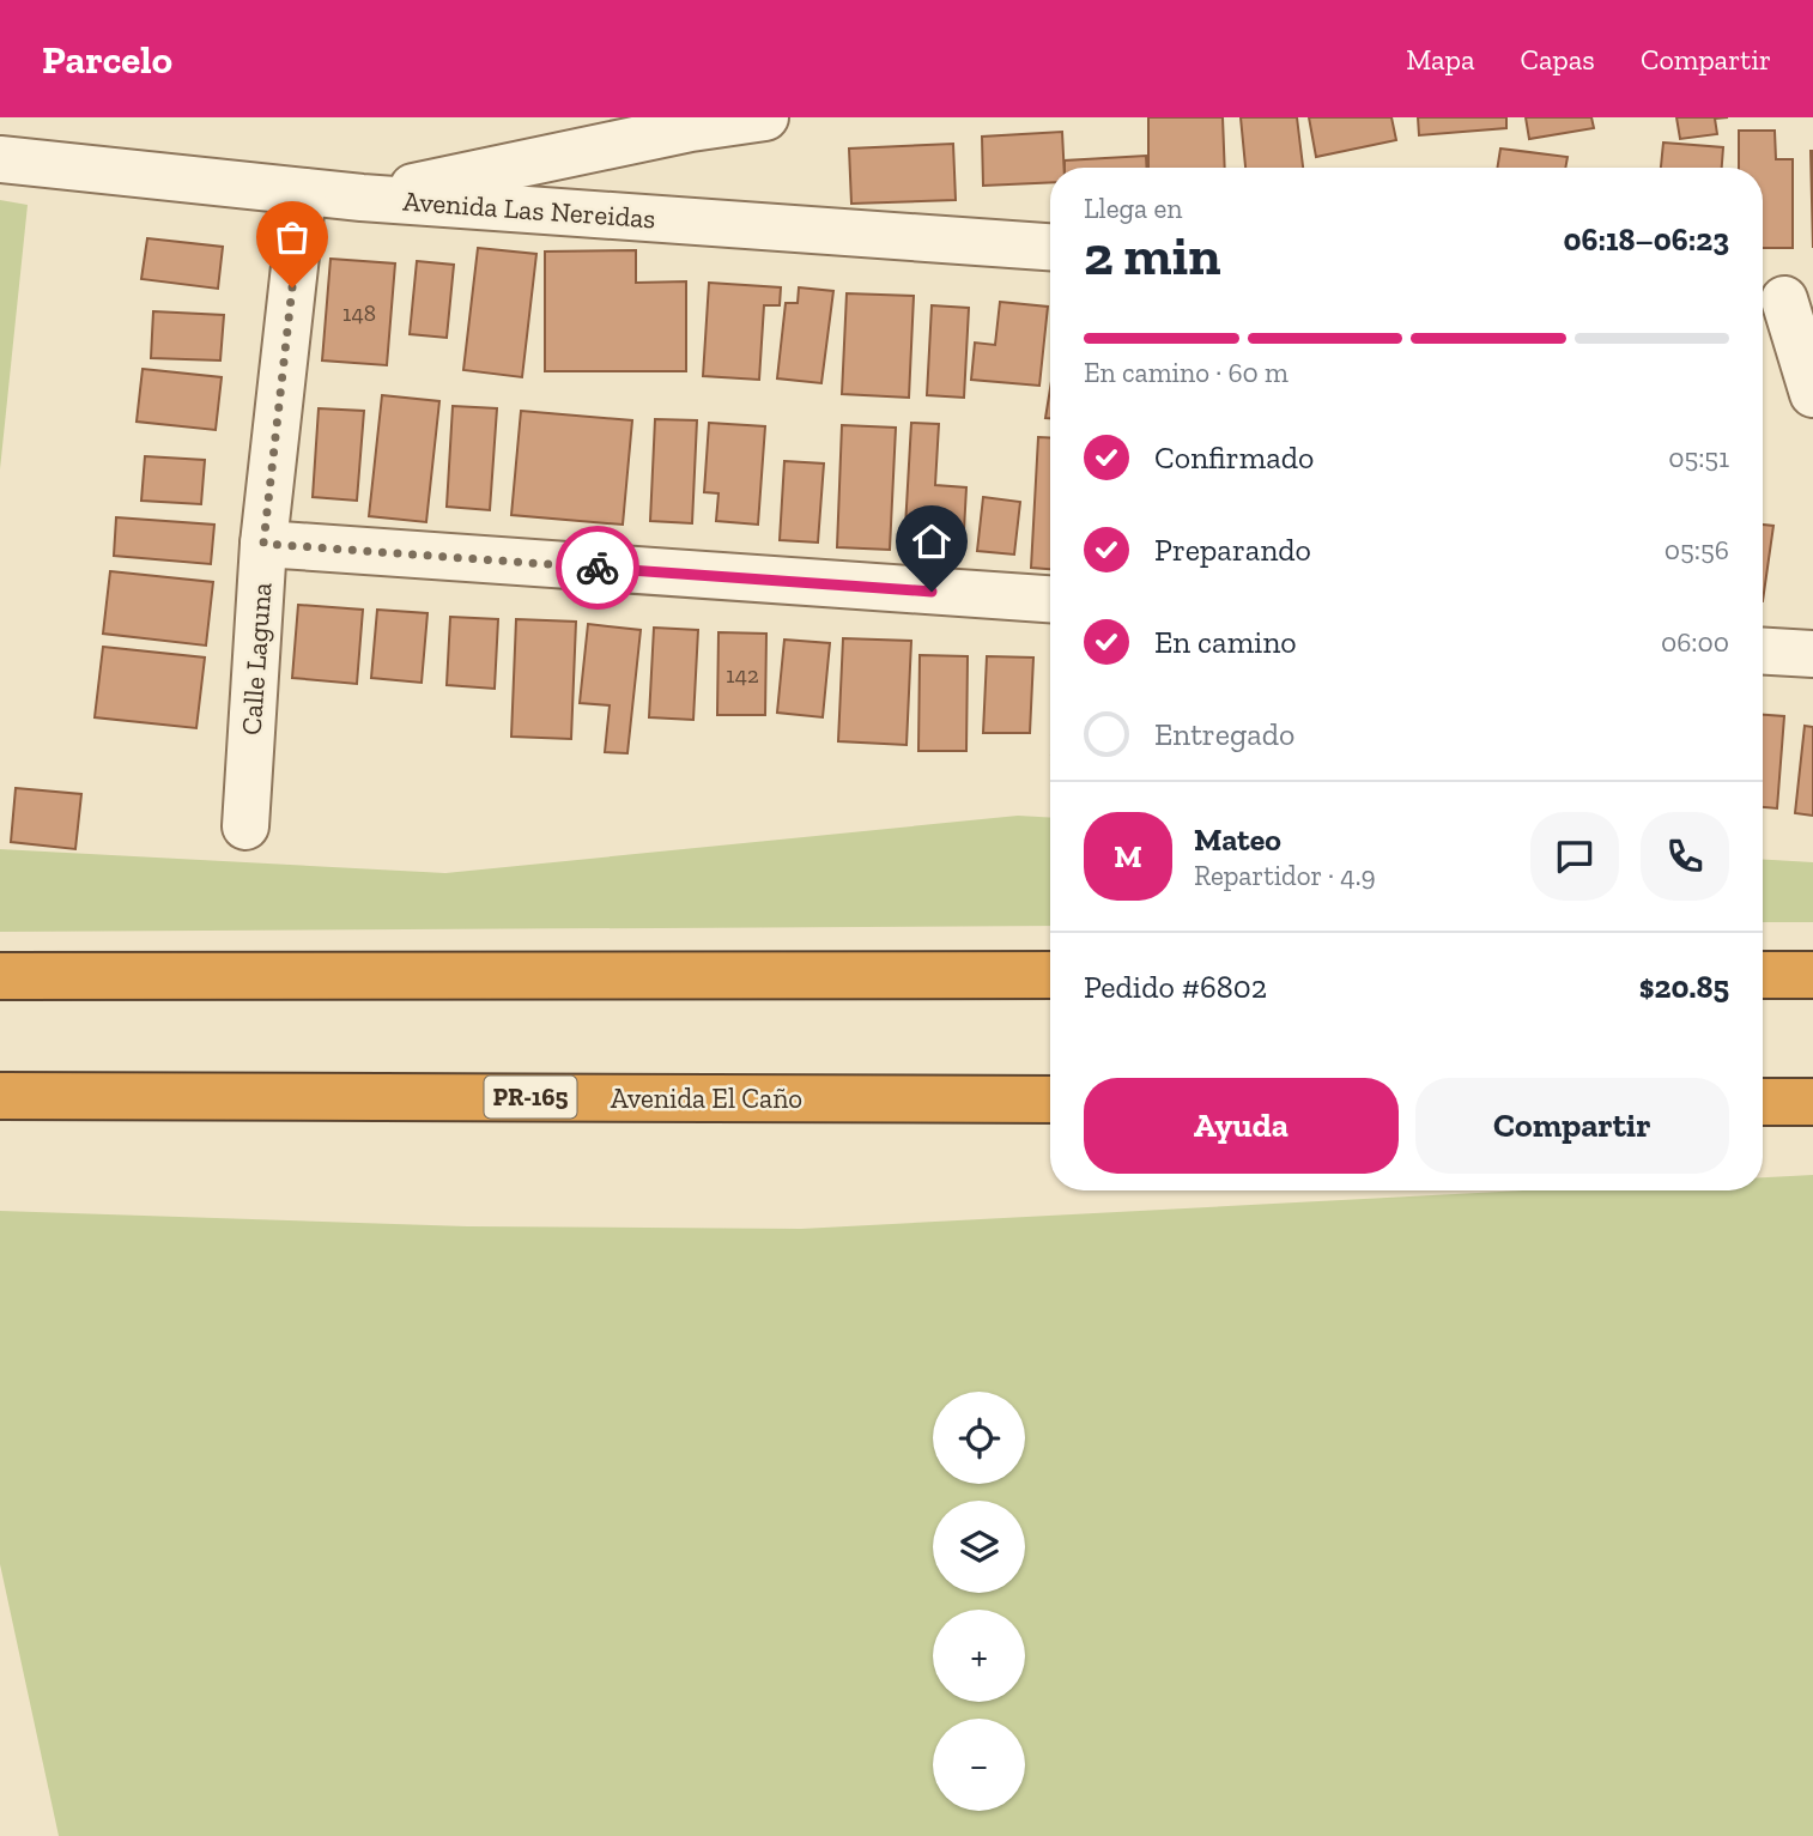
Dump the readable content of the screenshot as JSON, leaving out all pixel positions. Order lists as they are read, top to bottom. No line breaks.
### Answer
{"streets":{"highway":["PR-165","Avenida El Caño"],"street":["Avenida Las Nereidas","Calle Laguna"]},"crossings":[["Avenida Las Nereidas","Calle Laguna"]],"house_numbers":["148","142"],"page":{"header":"Parcelo","nav":["Mapa","Capas","Compartir"],"heading":["2 min","Llega en","06:18–06:23"],"panel":["Mateo","Repartidor · 4.9","Pedido #6802","$20.85"],"bar":"En camino · 60 m","list":[["Confirmado","05:51"],["Preparando","05:56"],["En camino","06:00"],"Entregado"],"round":"M","buttons":["Ayuda","Compartir"],"map_buttons":["+","−"]}}
